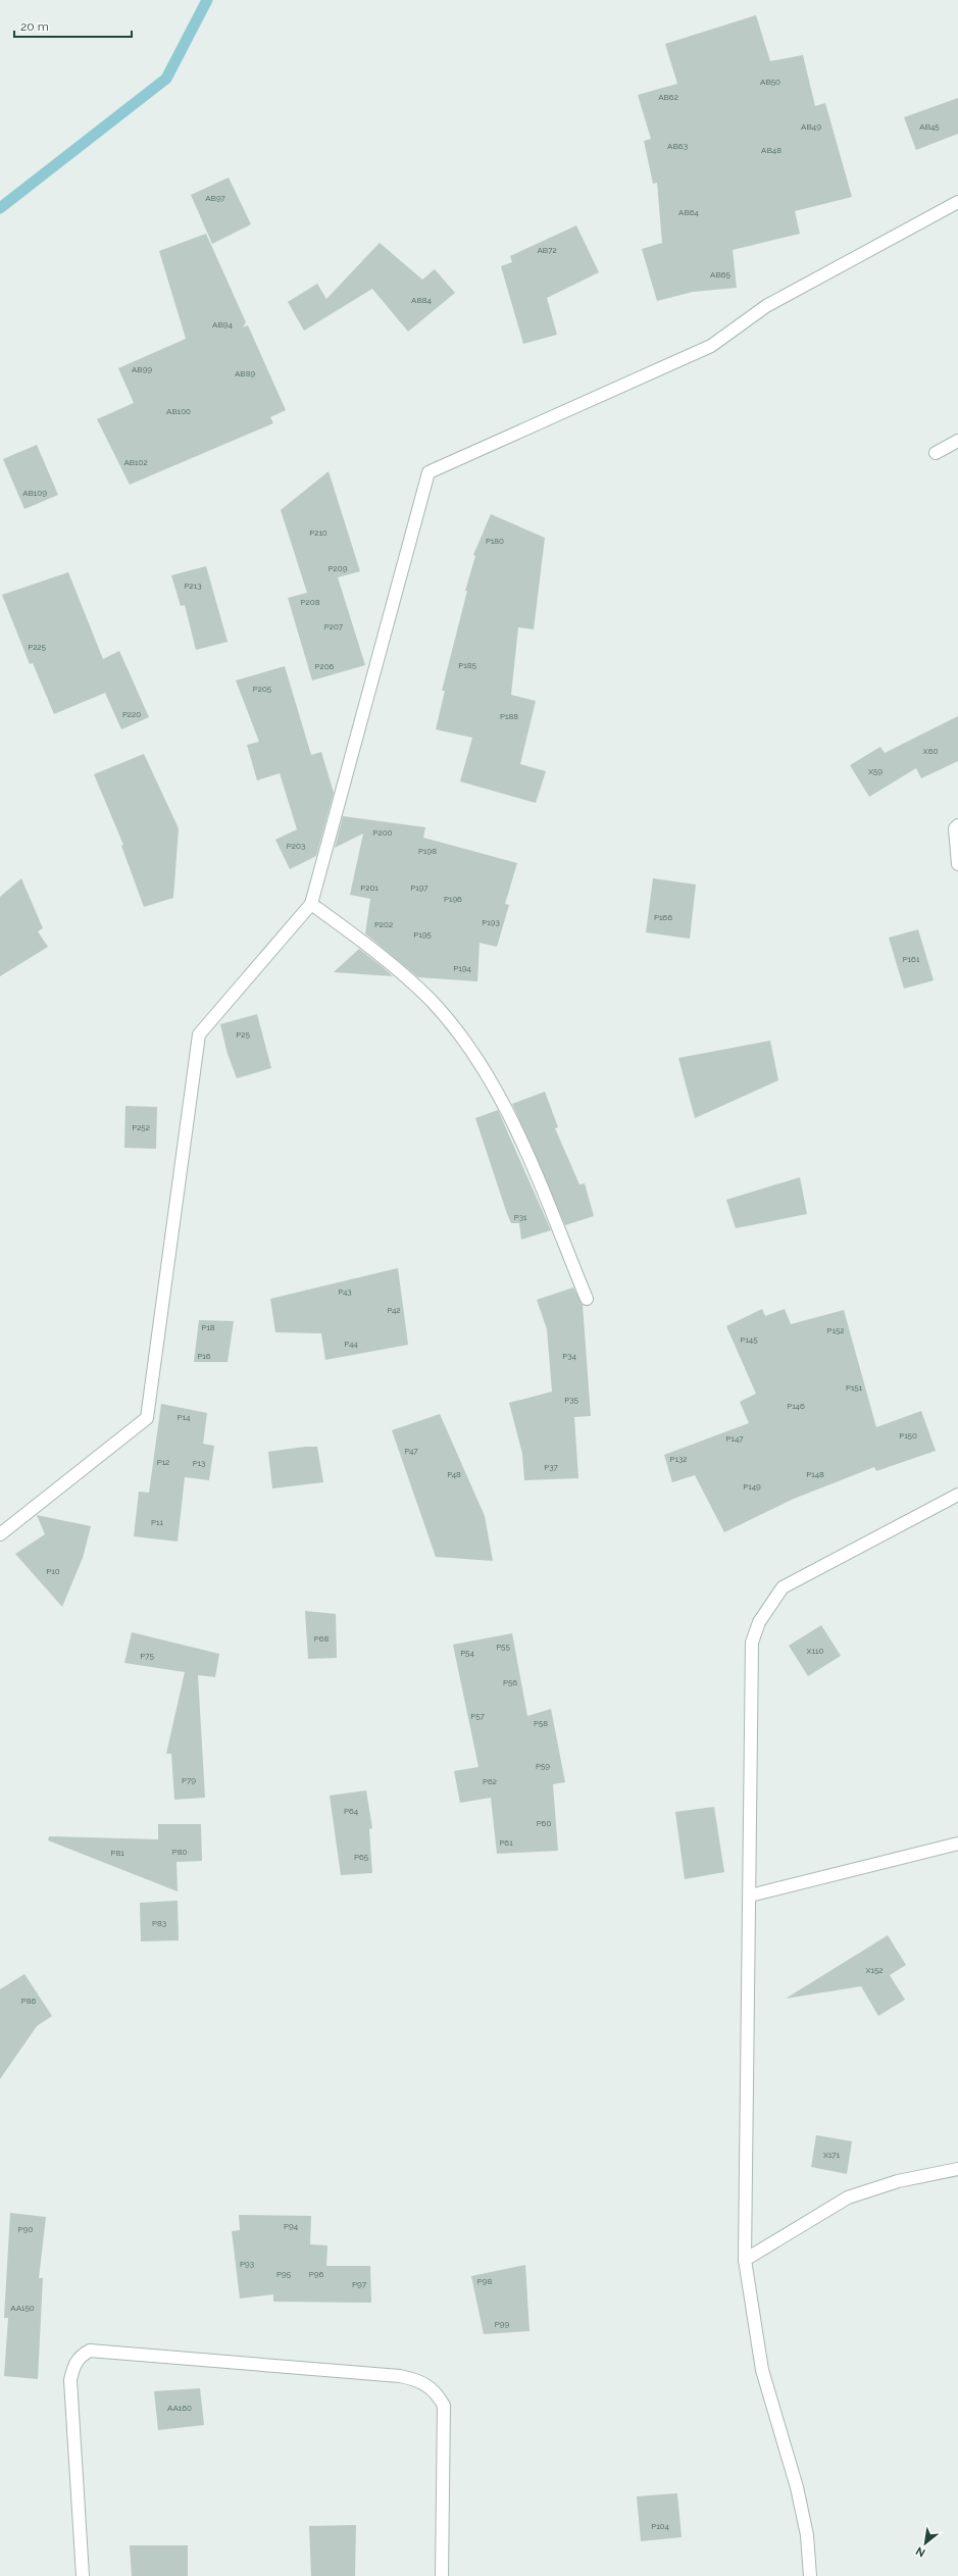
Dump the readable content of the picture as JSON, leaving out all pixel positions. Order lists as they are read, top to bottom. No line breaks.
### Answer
{"house_numbers":["AB50","AB62","AB49","AB45","AB63","AB48","AB97","AB64","AB72","AB65","AB84","AB94","AB99","AB89","AB100","AB102","AB109","P210","P180","P209","P213","P208","P207","P225","P185","P206","P205","P220","P188","X60","X59","P200","P203","P198","P201","P197","P196","P166","P193","P202","P195","P161","P194","P25","P252","P31","P43","P42","P18","P152","P145","P44","P16","P34","P151","P35","P146","P14","P150","P147","P47","P132","P12","P13","P37","P48","P148","P149","P11","P10","P68","P55","X110","P54","P75","P56","P57","P58","P59","P79","P62","P64","P60","P61","P80","P81","P65","P83","X152","P86","X171","P94","P90","P93","P95","P96","P98","P97","AA150","P99","AA160","P104"],"scale_bar":"20 m","north":"bottom left"}
